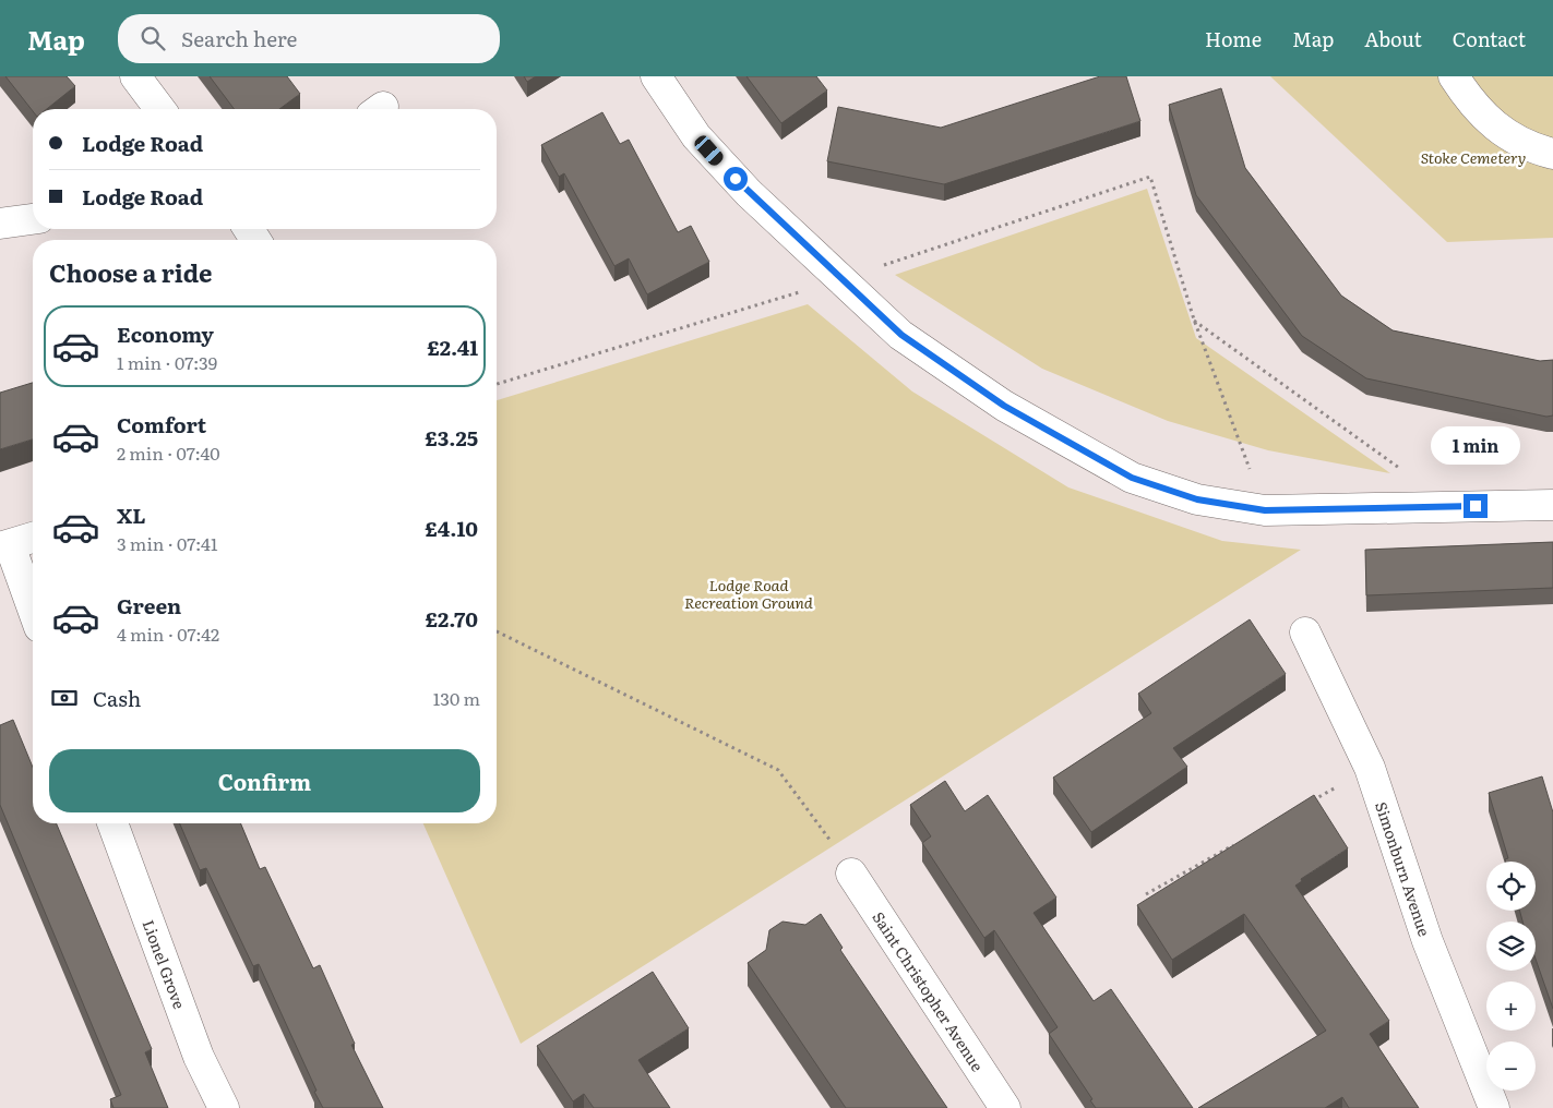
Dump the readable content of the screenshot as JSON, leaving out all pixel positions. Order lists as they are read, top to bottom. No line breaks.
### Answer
{"streets":{"street":["Simonburn Avenue","Lionel Grove","Saint Christopher Avenue"]},"parks":["Stoke Cemetery","Lodge Road Recreation Ground"],"page":{"header":"Map","search":"Search here","nav":["Home","Map","About","Contact"],"banner":["Lodge Road","Lodge Road"],"heading":"Choose a ride","list":[{"name":"Economy","note":"1 min · 07:39","value":"£2.41"},{"name":"Comfort","note":"2 min · 07:40","value":"£3.25"},{"name":"XL","note":"3 min · 07:41","value":"£4.10"},{"name":"Green","note":"4 min · 07:42","value":"£2.70"}],"bubble":"1 min","pay":["Cash","130 m"],"buttons":"Confirm","map_buttons":["+","−"]}}
